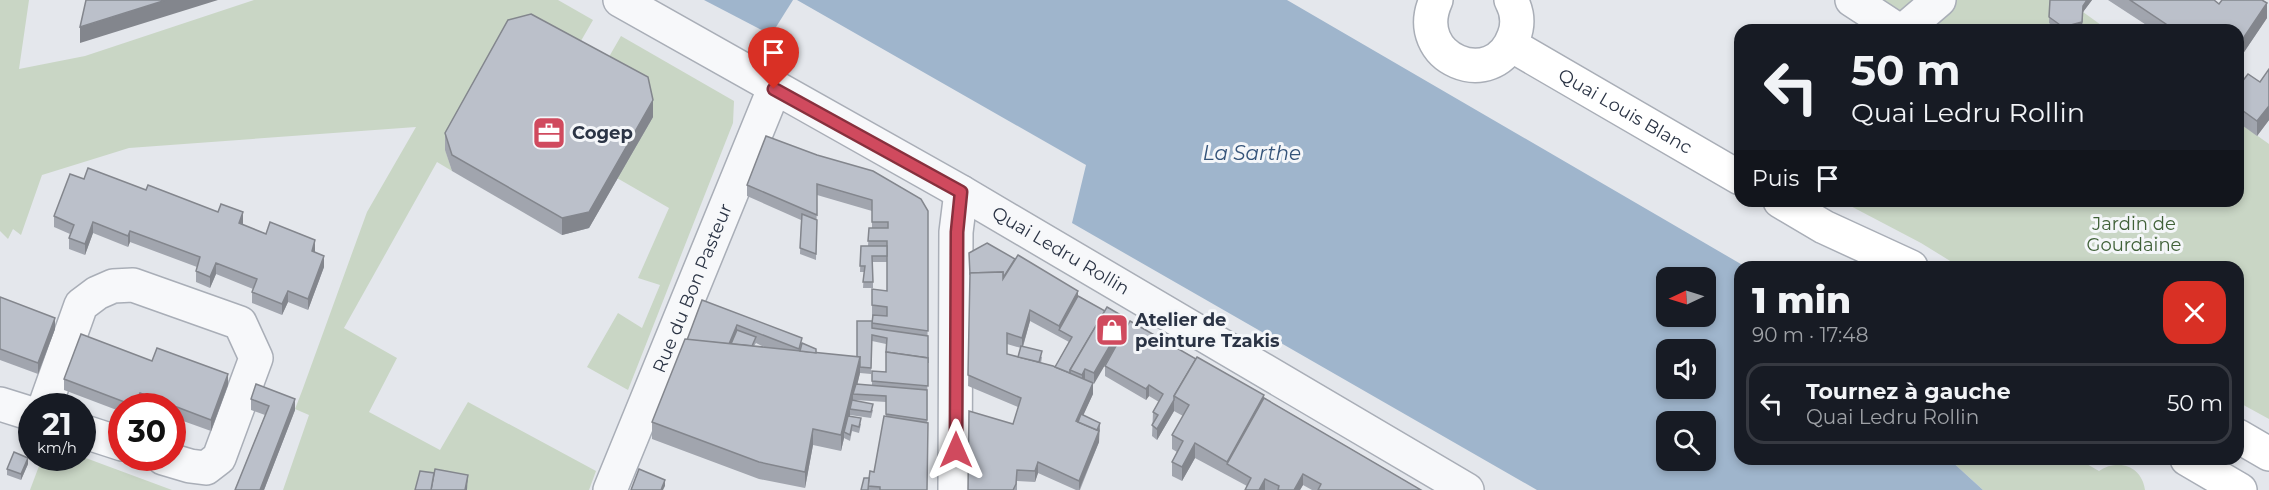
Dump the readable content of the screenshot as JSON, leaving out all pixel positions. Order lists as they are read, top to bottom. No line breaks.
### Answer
{"streets":{"main road":["Quai Louis Blanc"],"street":["Quai Ledru Rollin","Rue du Bon Pasteur"]},"crossings":[["Quai Ledru Rollin","Rue du Bon Pasteur"]],"water":["La Sarthe"],"parks":["Jardin de Gourdaine"],"places":{"office":["Cogep"],"shop":["Atelier de peinture Tzakis"]},"north":"left","page":{"turn":["50 m","Quai Ledru Rollin"],"then":"Puis","heading":["1 min","90 m · 17:48"],"list":[{"name":"Tournez à gauche","note":"Quai Ledru Rollin","value":"50 m"}],"speed":"21 km/h","limit":"30"}}
